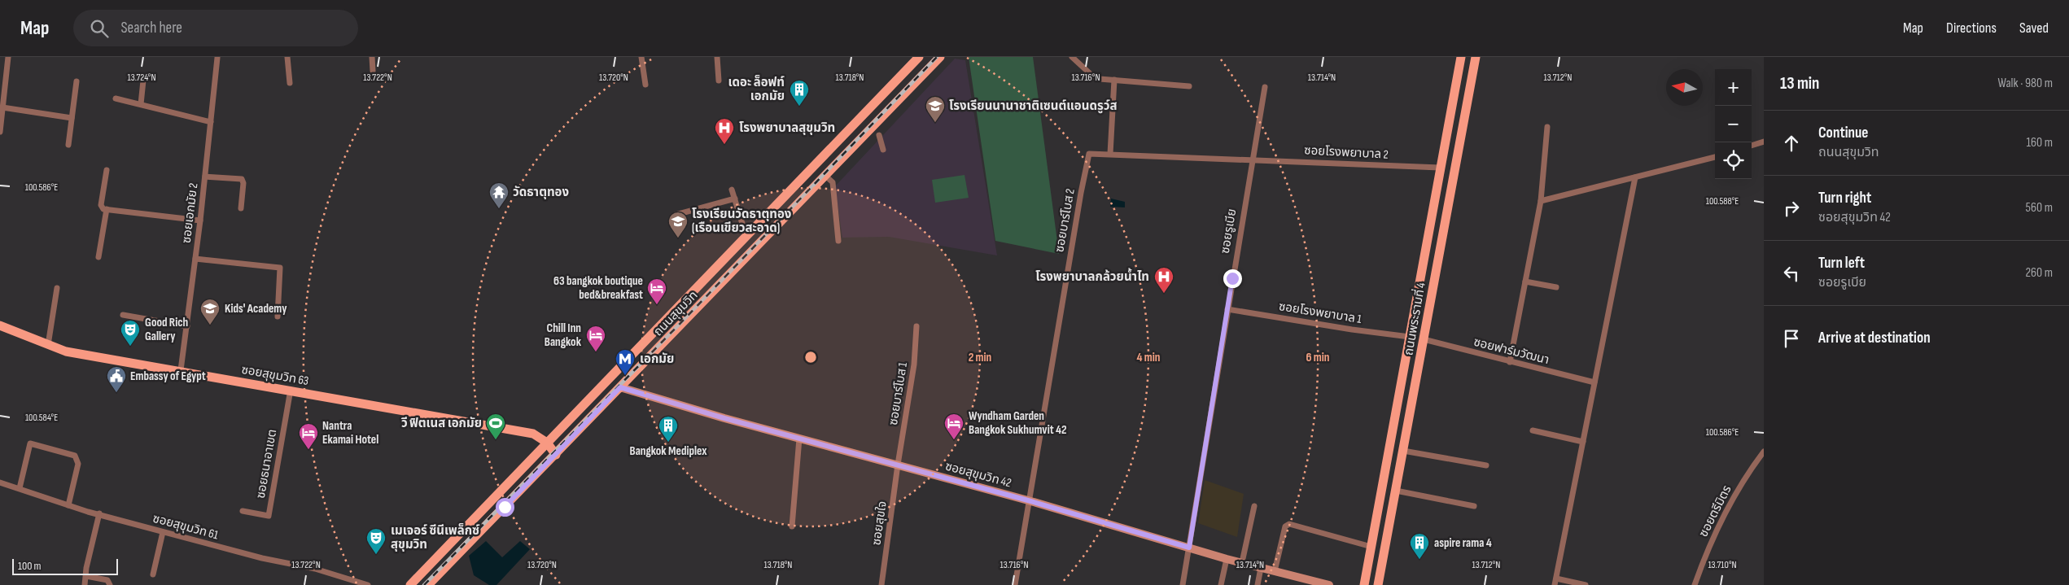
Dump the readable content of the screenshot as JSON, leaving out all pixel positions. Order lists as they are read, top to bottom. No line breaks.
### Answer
{"streets":{"main road":["ถนนสุขุมวิท","ถนนพระรามที่ 4","ซอยสุขุมวิท 63"],"street":["ซอยโรงพยาบาล 2","ซอยเอกมัย 2","ซอยบาร์โบส 2","ซอยรูเบีย","ซอยโรงพยาบาล 1","ซอยฟาร์มวัฒนา","ซอยบาร์โบส 1","ซอยธนาอาเขต","ซอยสุขุมวิท 42","ซอยตรีมิตร","ซอยสุขใจ","ซอยสุขุมวิท 61"]},"crossings":[["ซอยโรงพยาบาล 2","ซอยบาร์โบส 2"],["ซอยโรงพยาบาล 2","ซอยรูเบีย"],["ซอยโรงพยาบาล 2","ถนนพระรามที่ 4"],["ซอยเอกมัย 2","ซอยสุขุมวิท 63"],["ซอยบาร์โบส 2","ซอยรูเบีย"],["ซอยบาร์โบส 2","ซอยสุขุมวิท 42"],["ซอยรูเบีย","ซอยโรงพยาบาล 1"],["ซอยรูเบีย","ซอยสุขุมวิท 42"],["ซอยโรงพยาบาล 1","ถนนพระรามที่ 4"],["ถนนสุขุมวิท","ซอยสุขุมวิท 63"],["ถนนสุขุมวิท","ซอยสุขุมวิท 42"],["ถนนพระรามที่ 4","ซอยฟาร์มวัฒนา"],["ซอยสุขุมวิท 63","ซอยธนาอาเขต"],["ซอยบาร์โบส 1","ซอยสุขุมวิท 42"],["ซอยบาร์โบส 1","ซอยสุขใจ"],["ซอยสุขุมวิท 42","ซอยสุขใจ"]],"places":{"building":["เดอะ ล็อฟท์ เอกมัย","Bangkok Mediplex","aspire rama 4"],"school or university":["โรงเรียนนานาชาติเซนต์แอนดรูว์ส","โรงเรียนวัดธาตุทอง (เรือนเขียวสะอาด)","Kids' Academy"],"hospital":["โรงพยาบาลสุขุมวิท","โรงพยาบาลกล้วยน้ำไท"],"temple":["วัดธาตุทอง"],"hotel":["63 bangkok boutique bed&breakfast","Chill Inn Bangkok","Wyndham Garden Bangkok Sukhumvit 42","Nantra Ekamai Hotel"],"theatre":["Good Rich Gallery","เมเจอร์ ซีนีเพล็กซ์ สุขุมวิท"],"metro station":["เอกมัย"],"public building":["Embassy of Egypt"],"sports":["วี ฟิตเนส เอกมัย"]},"scale_bar":"100 m","north":"left","page":{"header":"Map","search":"Search here","nav":["Map","Directions","Saved"],"heading":["13 min","Walk · 980 m"],"map_buttons":["+","−"],"list":[["Continue","ถนนสุขุมวิท","160 m"],["Turn right","ซอยสุขุมวิท 42","560 m"],["Turn left","ซอยรูเบีย","260 m"],"Arrive at destination"],"scale":"100 m"},"coordinates":["13.724°N","13.722°N","13.720°N","13.718°N","13.716°N","13.714°N","13.712°N","100.586°E","100.588°E","100.584°E","13.710°N"],"rings":["2 min","4 min","6 min"]}
